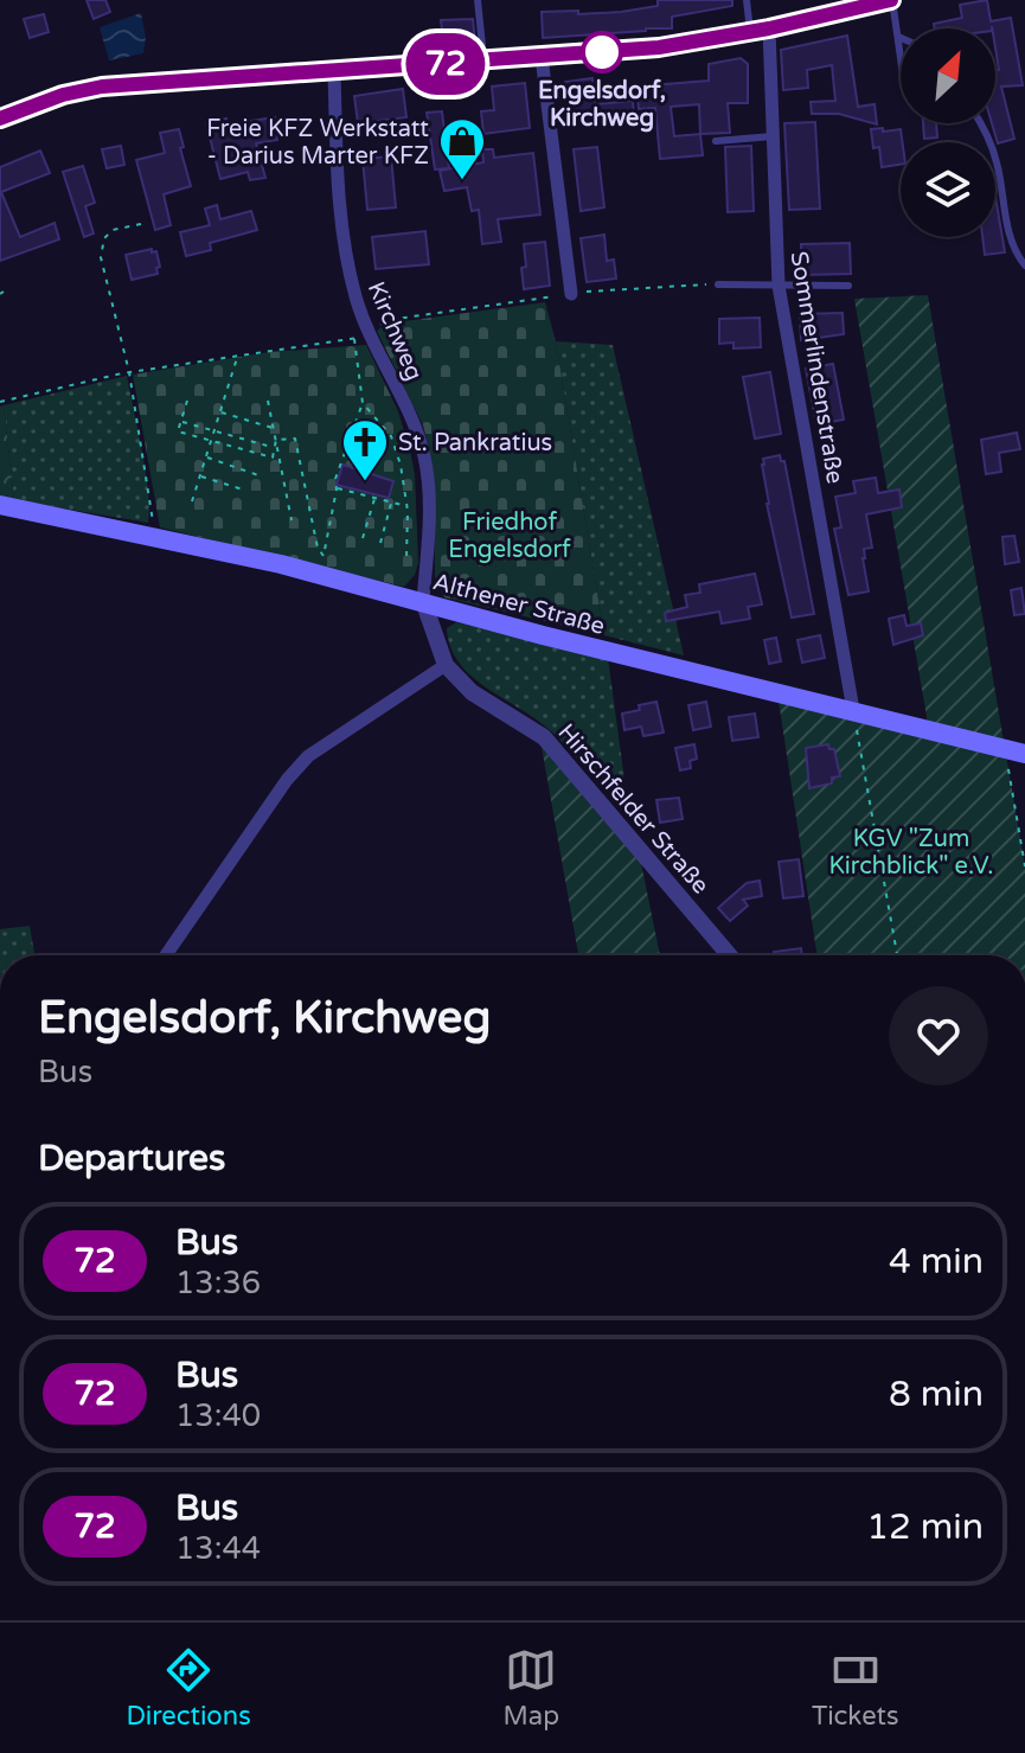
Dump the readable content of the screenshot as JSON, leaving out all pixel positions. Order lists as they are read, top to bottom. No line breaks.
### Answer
{"streets":{"main road":["Althener Straße"],"street":["Kirchweg","Sommerlindenstraße","Hirschfelder Straße"]},"crossings":[["Kirchweg","Althener Straße"],["Kirchweg","Hirschfelder Straße"],["Sommerlindenstraße","Althener Straße"],["Althener Straße","Hirschfelder Straße"]],"parks":["Friedhof Engelsdorf","KGV \"Zum Kirchblick\" e.V."],"places":{"other":["Engelsdorf, Kirchweg"],"shop":["Freie KFZ Werkstatt - Darius Marter KFZ"],"church":["St. Pankratius"]},"lines":["bus line 72"],"north":"top right","page":{"on_map":"72","heading":[["Engelsdorf, Kirchweg","Bus"],"Departures"],"list":[{"mark":"72","name":"Bus","note":"13:36","value":"4 min"},{"mark":"72","name":"Bus","note":"13:40","value":"8 min"},{"mark":"72","name":"Bus","note":"13:44","value":"12 min"}],"tabs":["Directions","Map","Tickets"]}}
